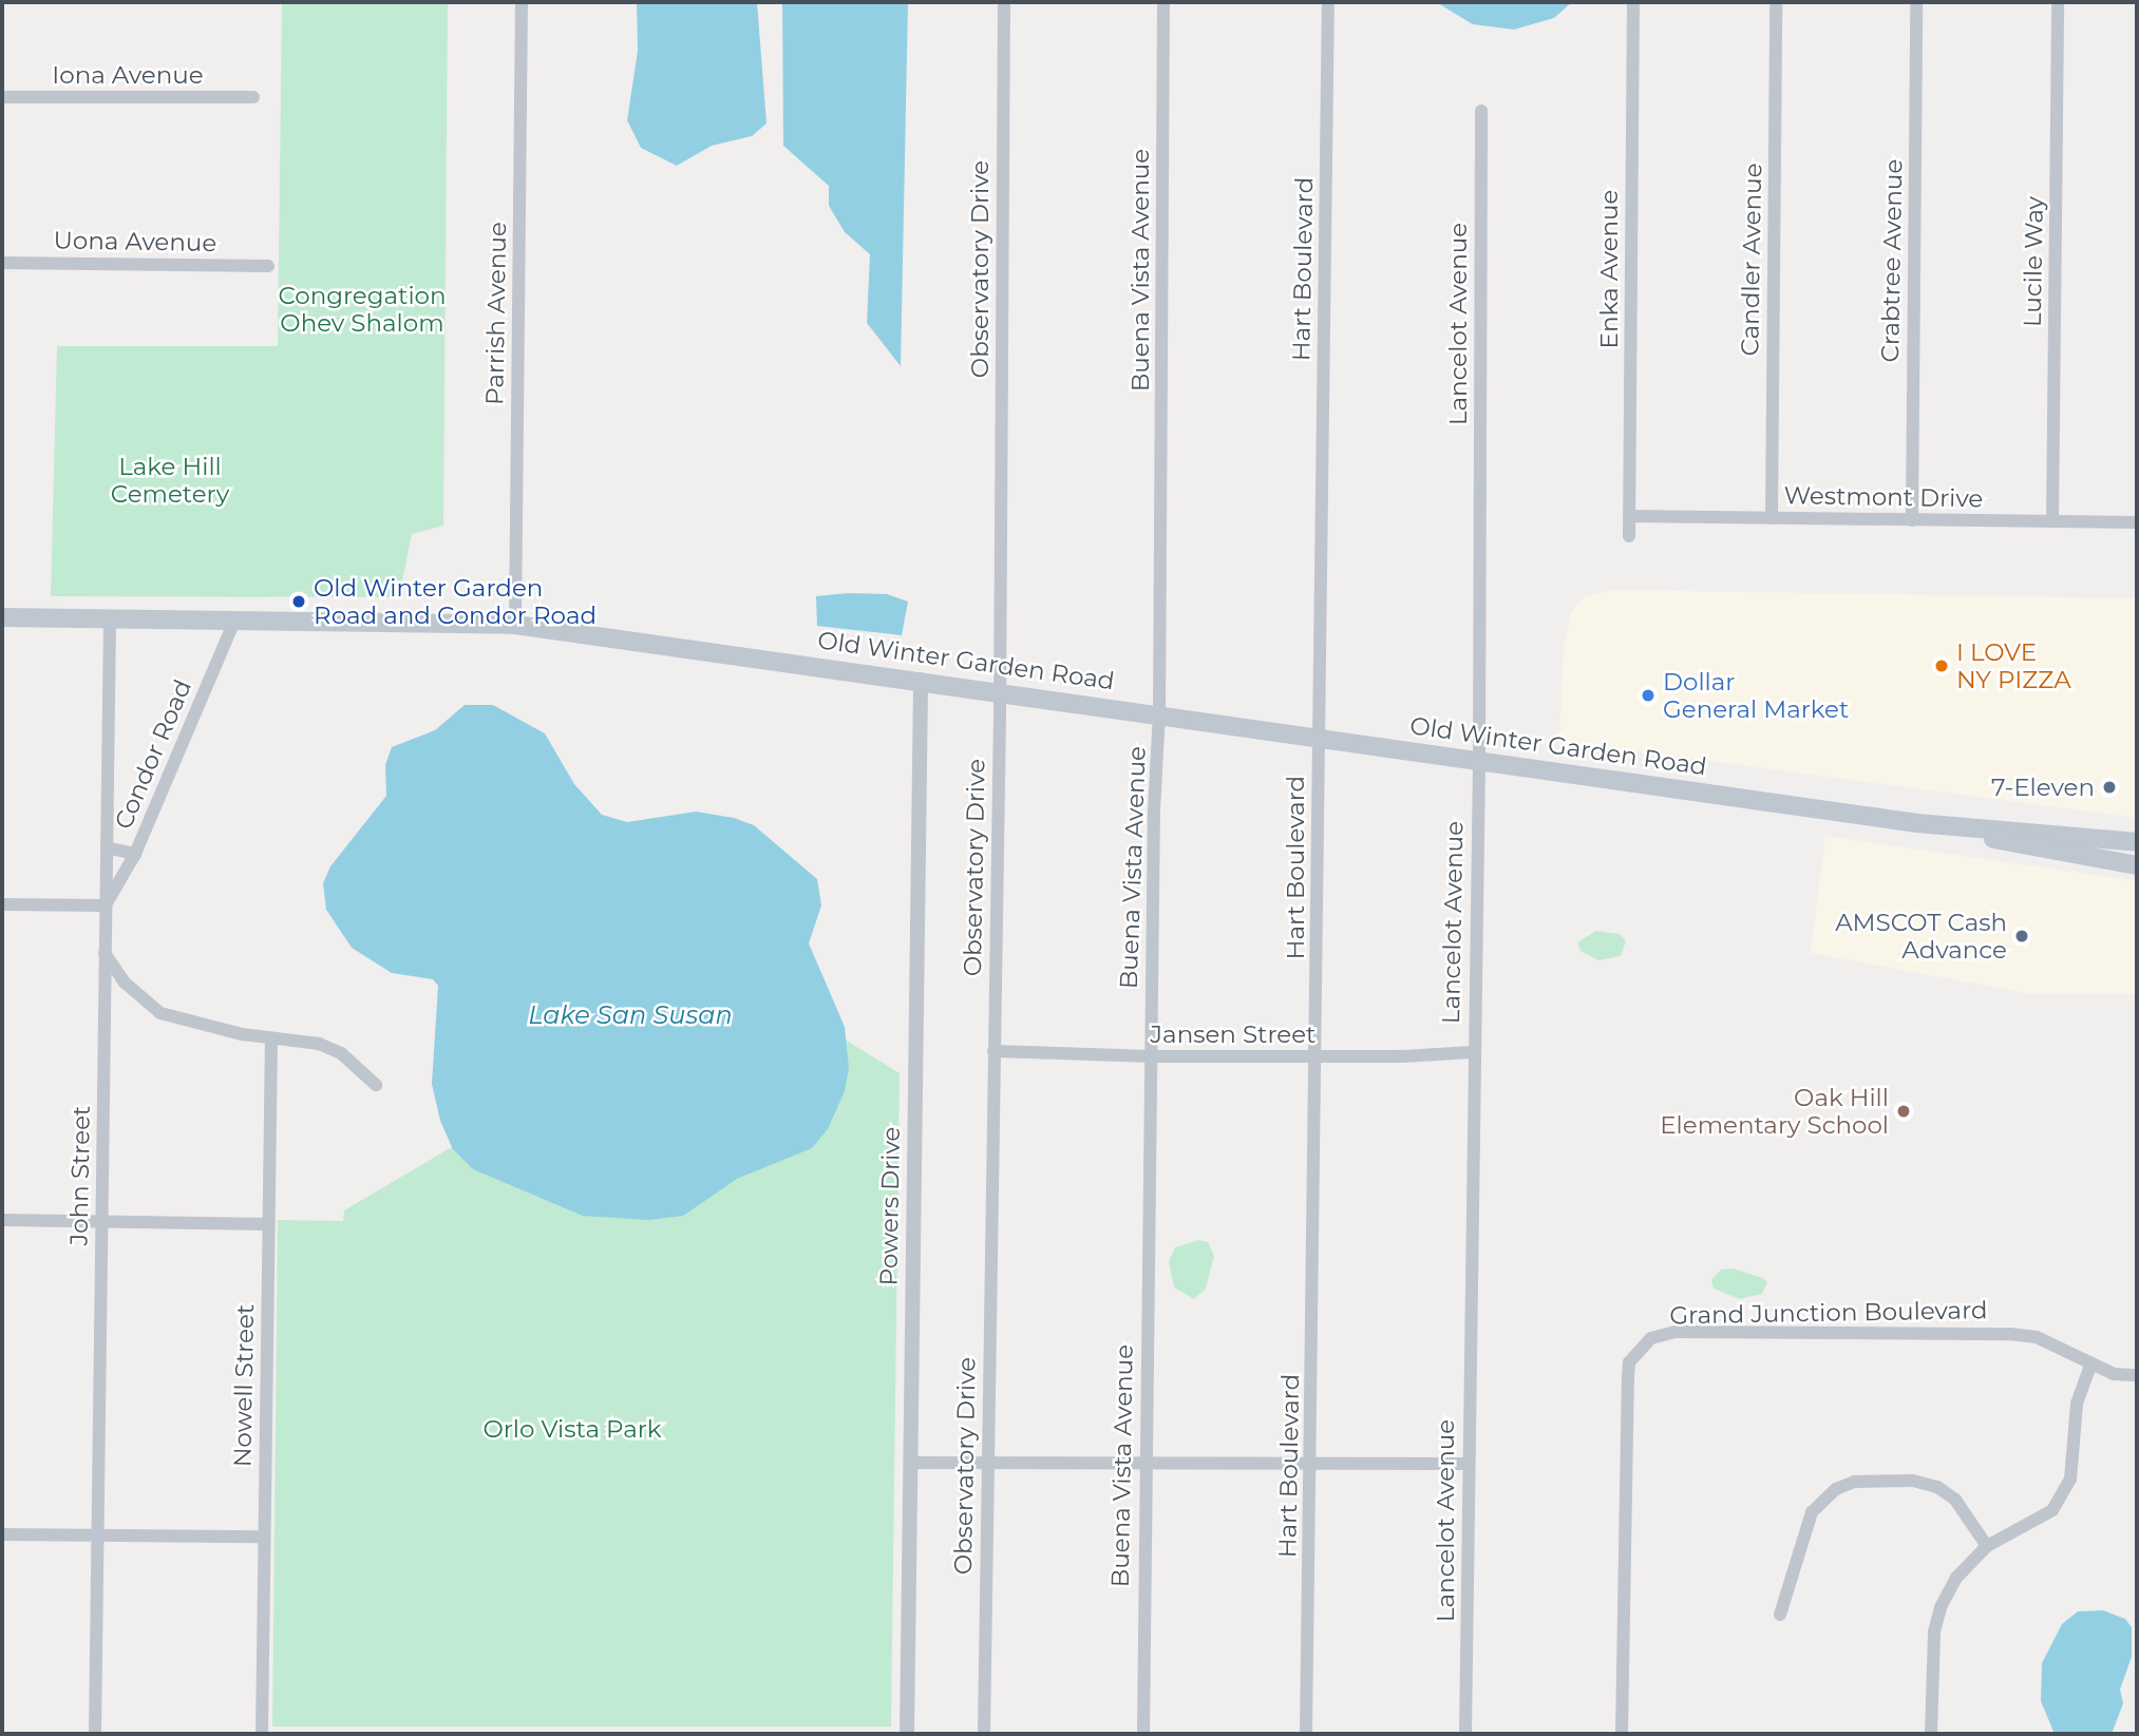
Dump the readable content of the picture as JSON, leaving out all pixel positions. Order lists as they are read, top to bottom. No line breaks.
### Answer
{"streets":{"main road":["Old Winter Garden Road"],"street":["Iona Avenue","Uona Avenue","Candler Avenue","Crabtree Avenue","Lucile Way","Observatory Drive","Hart Boulevard","Enka Avenue","Buena Vista Avenue","Parrish Avenue","Lancelot Avenue","Westmont Drive","Condor Road","Jansen Street","John Street","Powers Drive","Grand Junction Boulevard","Nowell Street"]},"crossings":[["Candler Avenue","Westmont Drive"],["Crabtree Avenue","Westmont Drive"],["Lucile Way","Westmont Drive"],["Observatory Drive","Old Winter Garden Road"],["Observatory Drive","Jansen Street"],["Hart Boulevard","Old Winter Garden Road"],["Hart Boulevard","Jansen Street"],["Enka Avenue","Westmont Drive"],["Buena Vista Avenue","Old Winter Garden Road"],["Buena Vista Avenue","Jansen Street"],["Parrish Avenue","Old Winter Garden Road"],["Lancelot Avenue","Old Winter Garden Road"],["Lancelot Avenue","Jansen Street"],["Old Winter Garden Road","Condor Road"],["Old Winter Garden Road","John Street"],["Old Winter Garden Road","Powers Drive"],["Condor Road","John Street"]],"water":["Lake San Susan"],"parks":["Congregation Ohev Shalom","Lake Hill Cemetery","Orlo Vista Park"],"places":["Old Winter Garden Road and Condor Road","I LOVE NY PIZZA","Dollar General Market","7-Eleven","AMSCOT Cash Advance","Oak Hill Elementary School"]}
